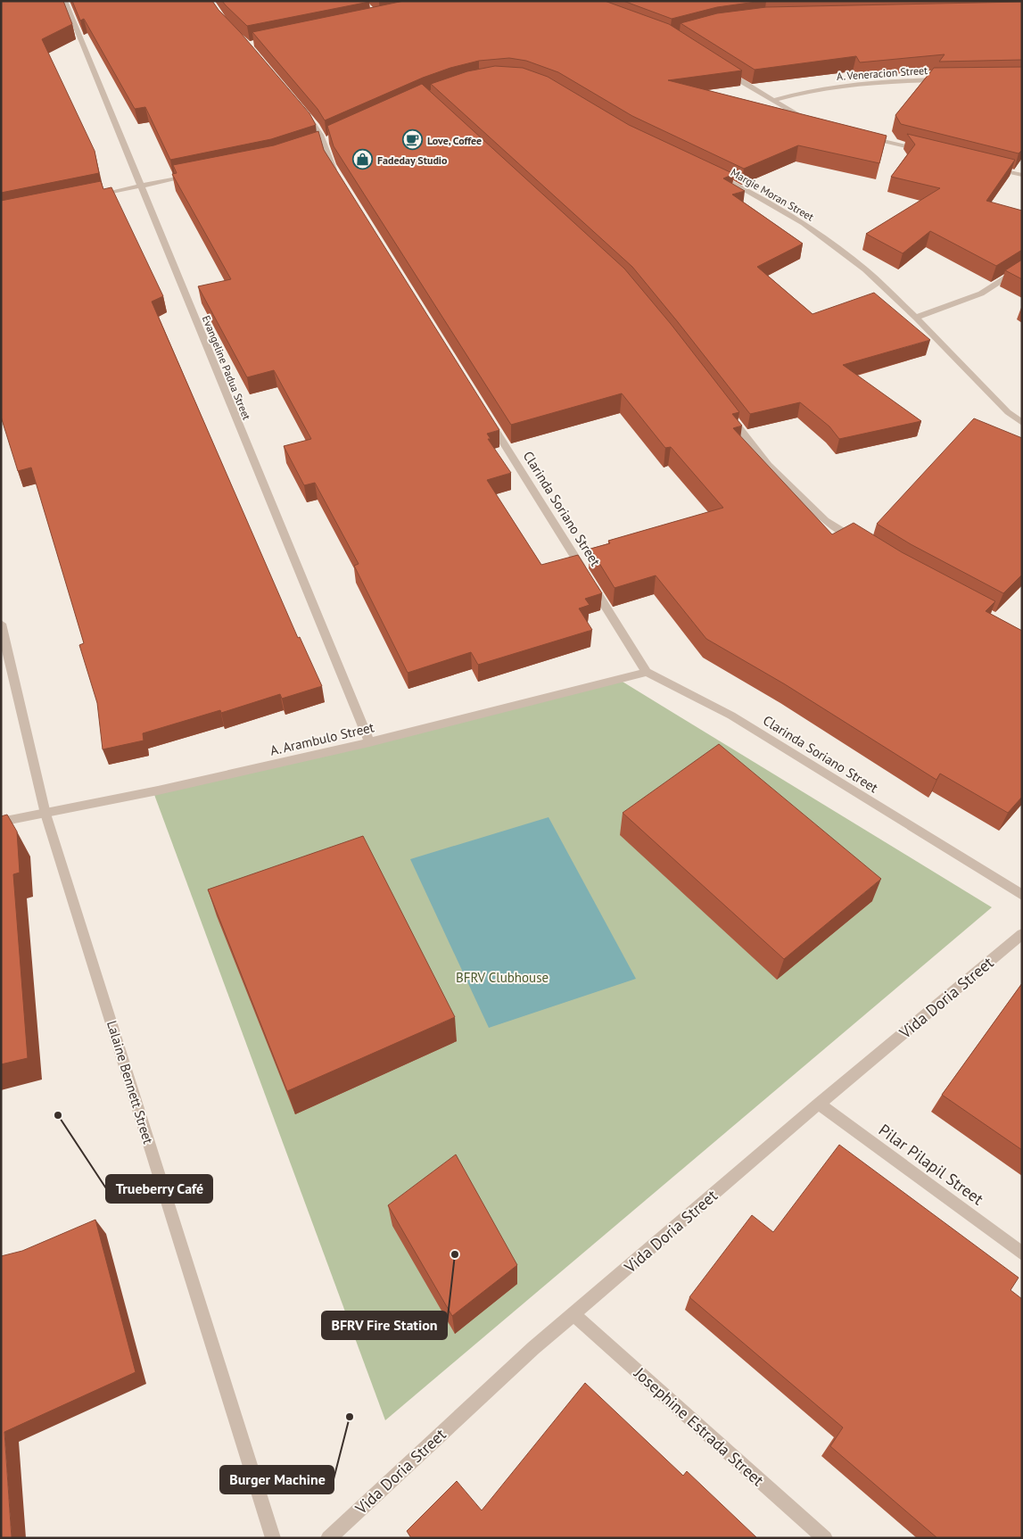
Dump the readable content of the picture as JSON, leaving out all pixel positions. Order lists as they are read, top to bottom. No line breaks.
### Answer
{"streets":{"street":["A. Veneracion Street","Margie Moran Street","Evangeline Padua Street","Clarinda Soriano Street","A. Arambulo Street","Vida Doria Street","Lalaine Bennett Street","Pilar Pilapil Street","Josephine Estrada Street"]},"crossings":[["Evangeline Padua Street","A. Arambulo Street"],["Clarinda Soriano Street","A. Arambulo Street"],["A. Arambulo Street","Lalaine Bennett Street"],["Vida Doria Street","Pilar Pilapil Street"],["Vida Doria Street","Josephine Estrada Street"]],"parks":["BFRV Clubhouse"],"places":{"cafe":["Love, Coffee"],"shop":["Fadeday Studio"],"other":["Trueberry Café","BFRV Fire Station","Burger Machine"]}}
